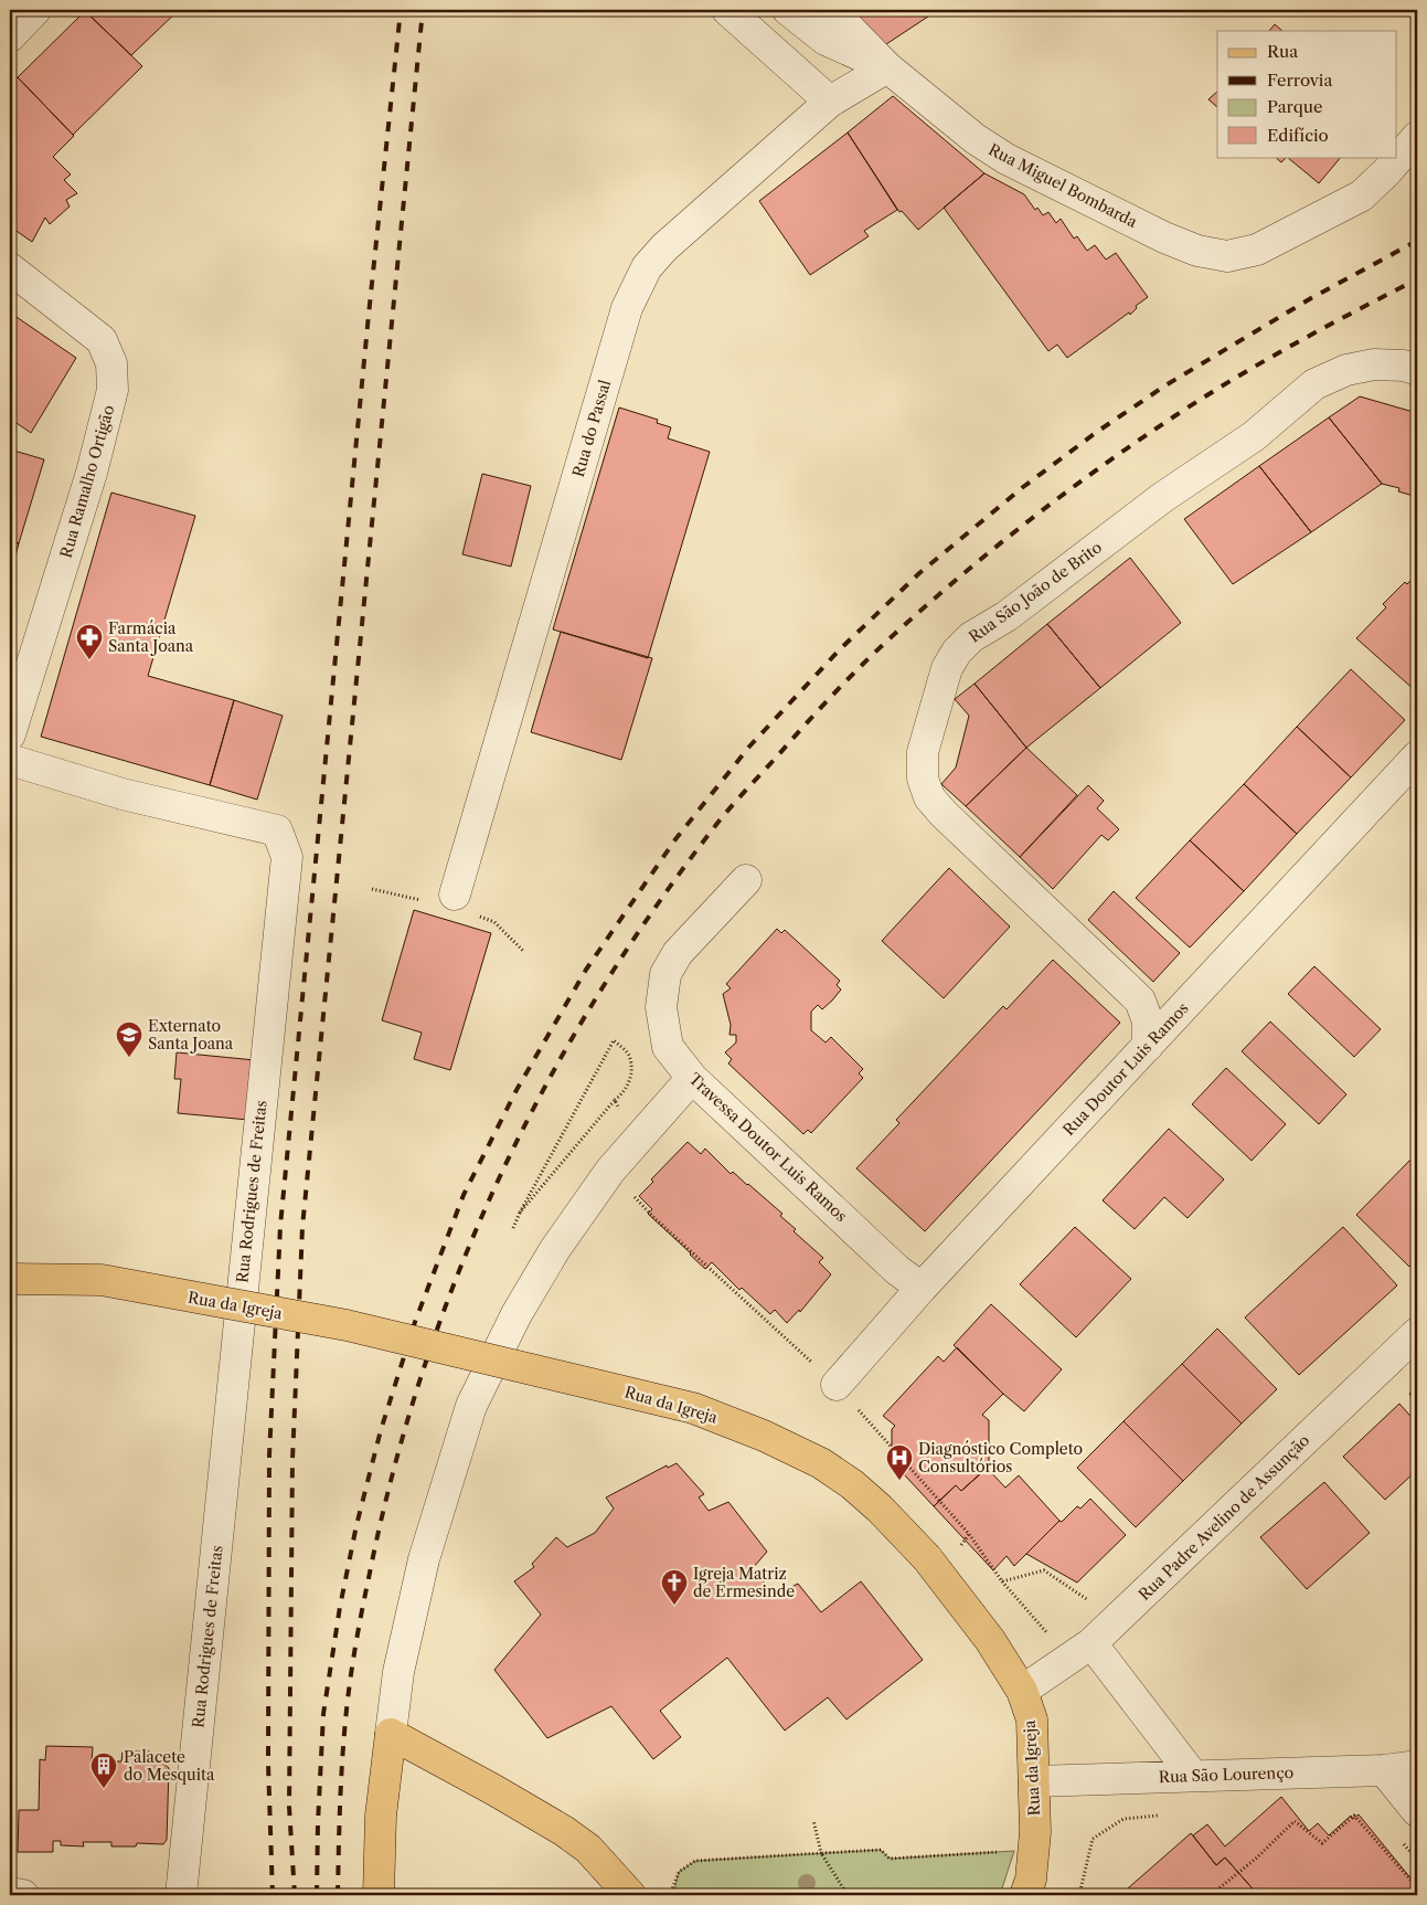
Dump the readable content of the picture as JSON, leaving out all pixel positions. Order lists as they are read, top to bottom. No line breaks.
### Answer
{"streets":{"main road":["Rua da Igreja"],"street":["Rua Miguel Bombarda","Rua do Passal","Rua Ramalho Ortigão","Rua São João de Brito","Rua Doutor Luis Ramos","Travessa Doutor Luis Ramos","Rua Rodrigues de Freitas","Rua Padre Avelino de Assunção","Rua São Lourenço"]},"crossings":[["Rua Miguel Bombarda","Rua do Passal"],["Rua São João de Brito","Rua Doutor Luis Ramos"],["Rua Doutor Luis Ramos","Travessa Doutor Luis Ramos"],["Rua da Igreja","Rua Padre Avelino de Assunção"],["Rua da Igreja","Rua São Lourenço"]],"places":{"pharmacy":["Farmácia Santa Joana"],"school or university":["Externato Santa Joana"],"hospital":["Diagnóstico Completo Consultórios"],"church":["Igreja Matriz de Ermesinde"],"building":["Palacete do Mesquita"]},"legend":["Rua","Ferrovia","Parque","Edifício"]}
